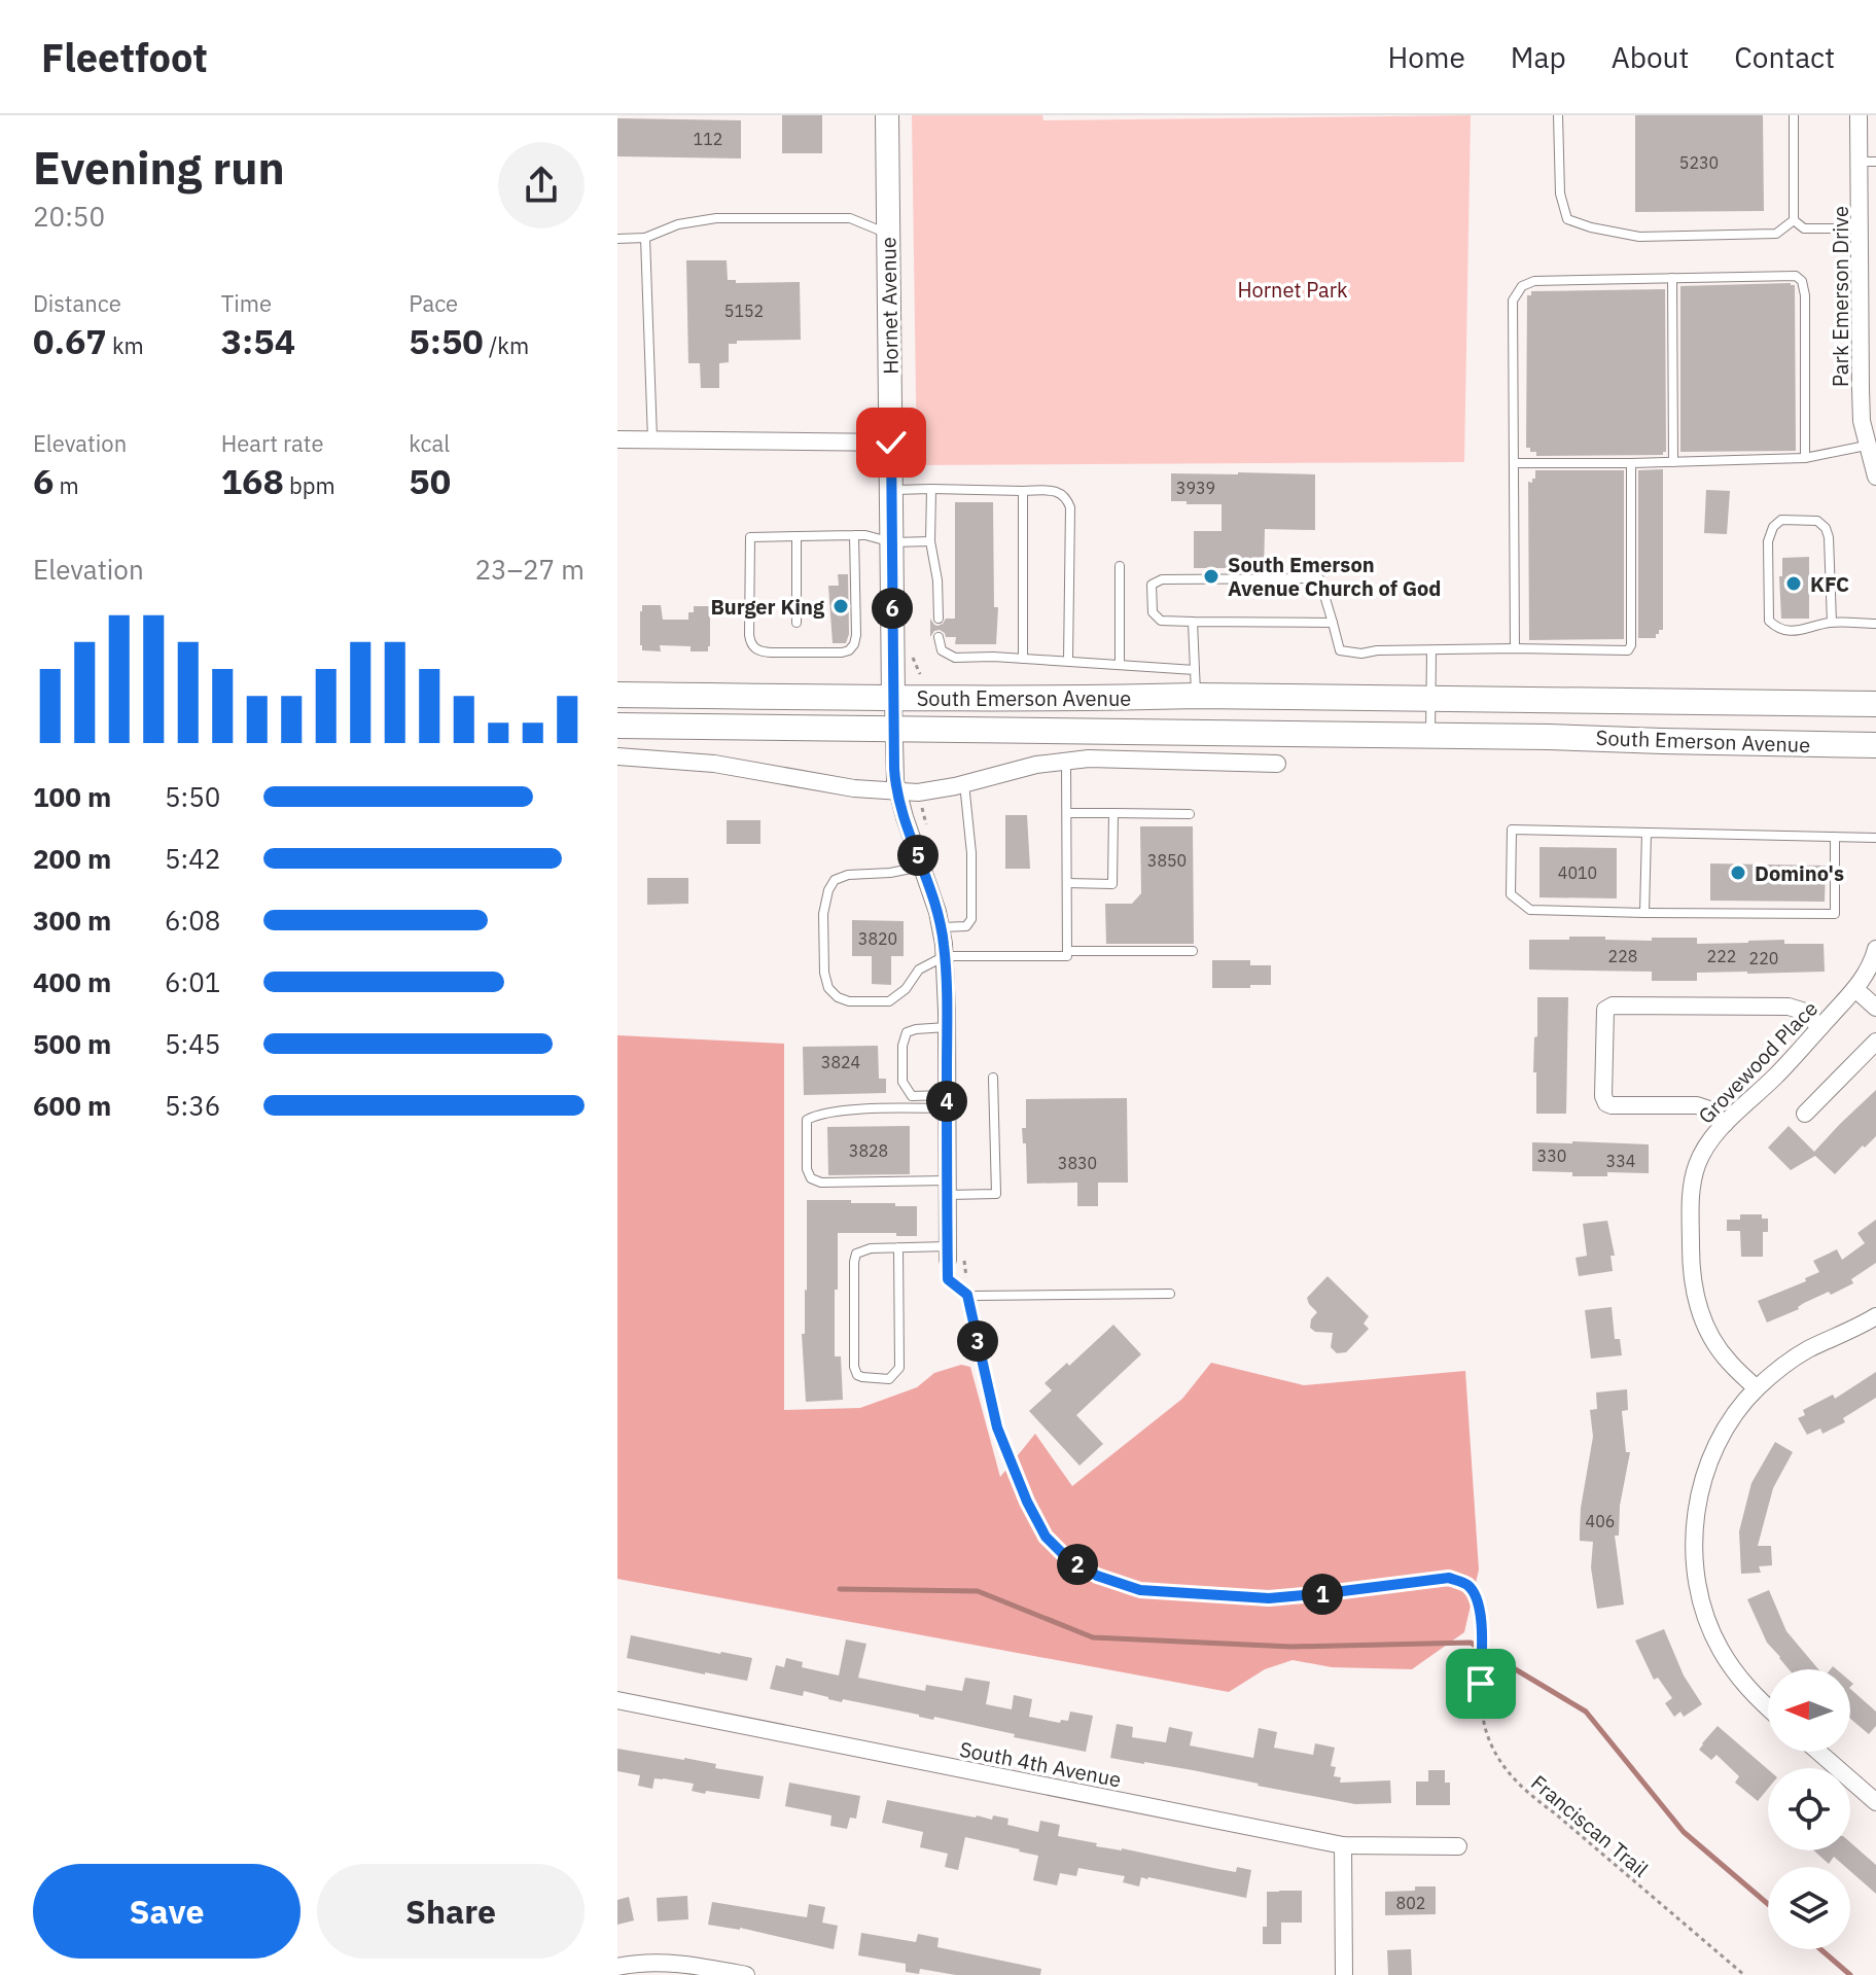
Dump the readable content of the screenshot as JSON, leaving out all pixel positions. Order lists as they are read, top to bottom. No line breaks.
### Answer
{"streets":{"main road":["South Emerson Avenue"],"street":["Park Emerson Drive","Hornet Avenue","Grovewood Place","South 4th Avenue"],"path":["Franciscan Trail"]},"crossings":[["Hornet Avenue","South Emerson Avenue"]],"parks":["Hornet Park"],"places":["South Emerson Avenue Church of God","KFC","Burger King","Domino's"],"house_numbers":["112","5230","5152","3939","3850","4010","3820","228","222","220","3824","3828","330","334","3830","406","802"],"north":"left","page":{"header":"Fleetfoot","nav":["Home","Map","About","Contact"],"heading":["Evening run","20:50"],"stats":[["Distance","0.67 km"],["Time","3:54"],["Pace","5:50 /km"],["Elevation","6 m"],["Heart rate","168 bpm"],["kcal","50"]],"chart":["Elevation","23–27 m"],"pins":["6","5","4","3","2","1"],"list":[{"name":"100 m","note":"5:50"},{"name":"200 m","note":"5:42"},{"name":"300 m","note":"6:08"},{"name":"400 m","note":"6:01"},{"name":"500 m","note":"5:45"},{"name":"600 m","note":"5:36"}],"buttons":["Save","Share"]}}
